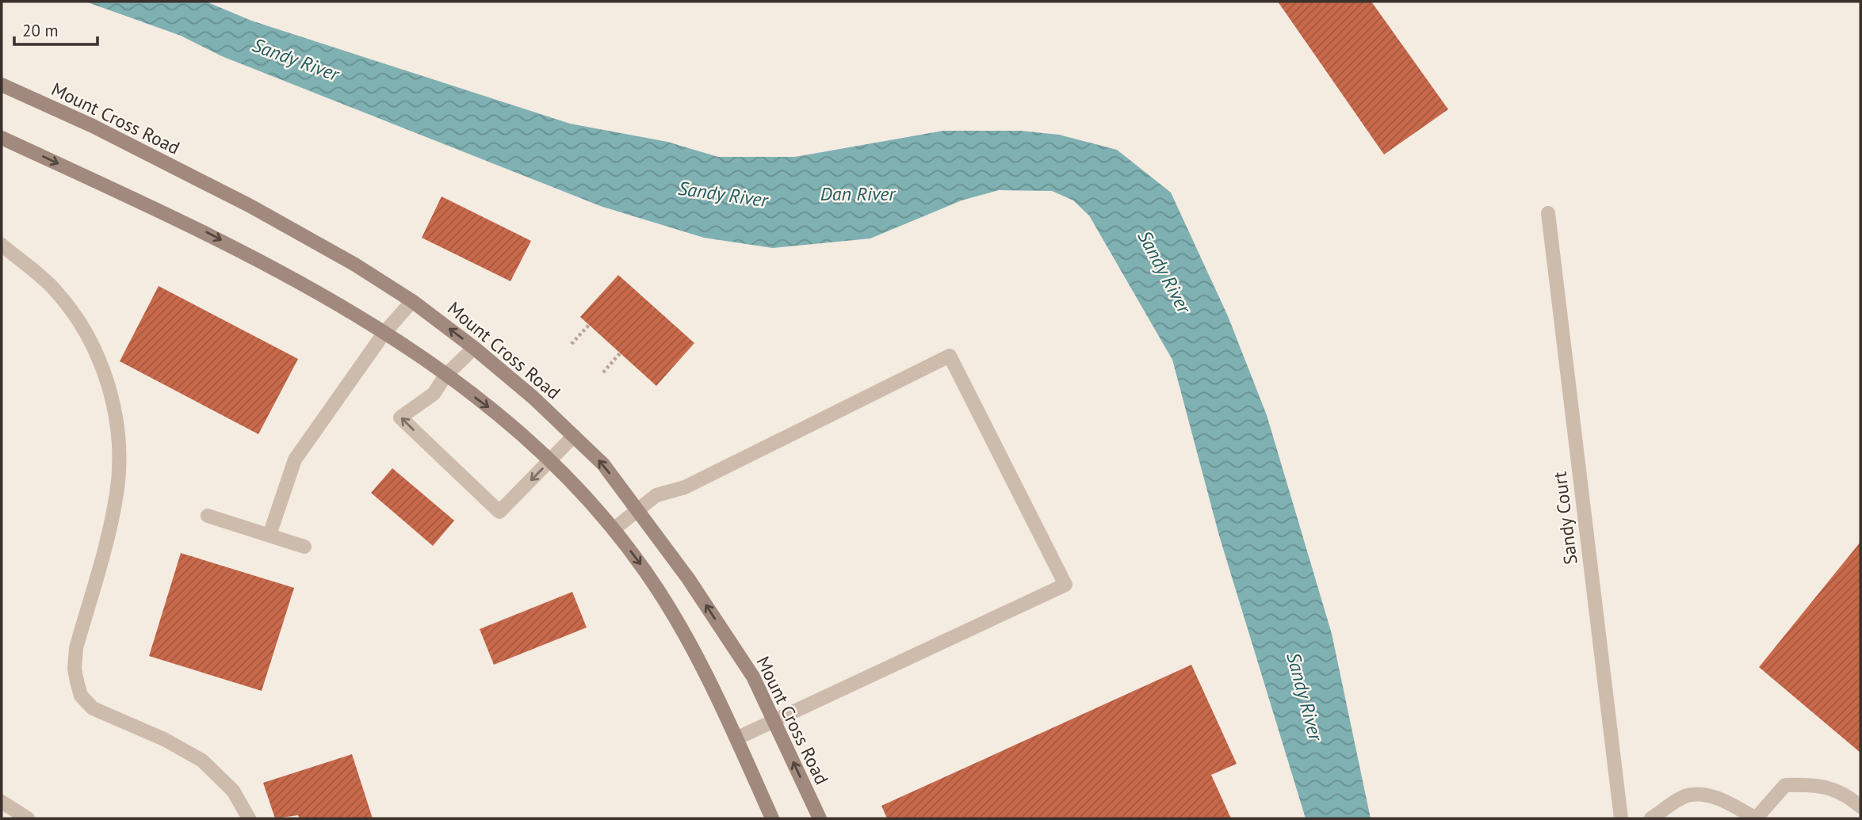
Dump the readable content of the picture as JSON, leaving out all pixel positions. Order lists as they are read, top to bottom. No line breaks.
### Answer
{"streets":{"main road":["Mount Cross Road"],"street":["Sandy Court"]},"water":["Sandy River","Dan River"],"scale_bar":"20 m"}
